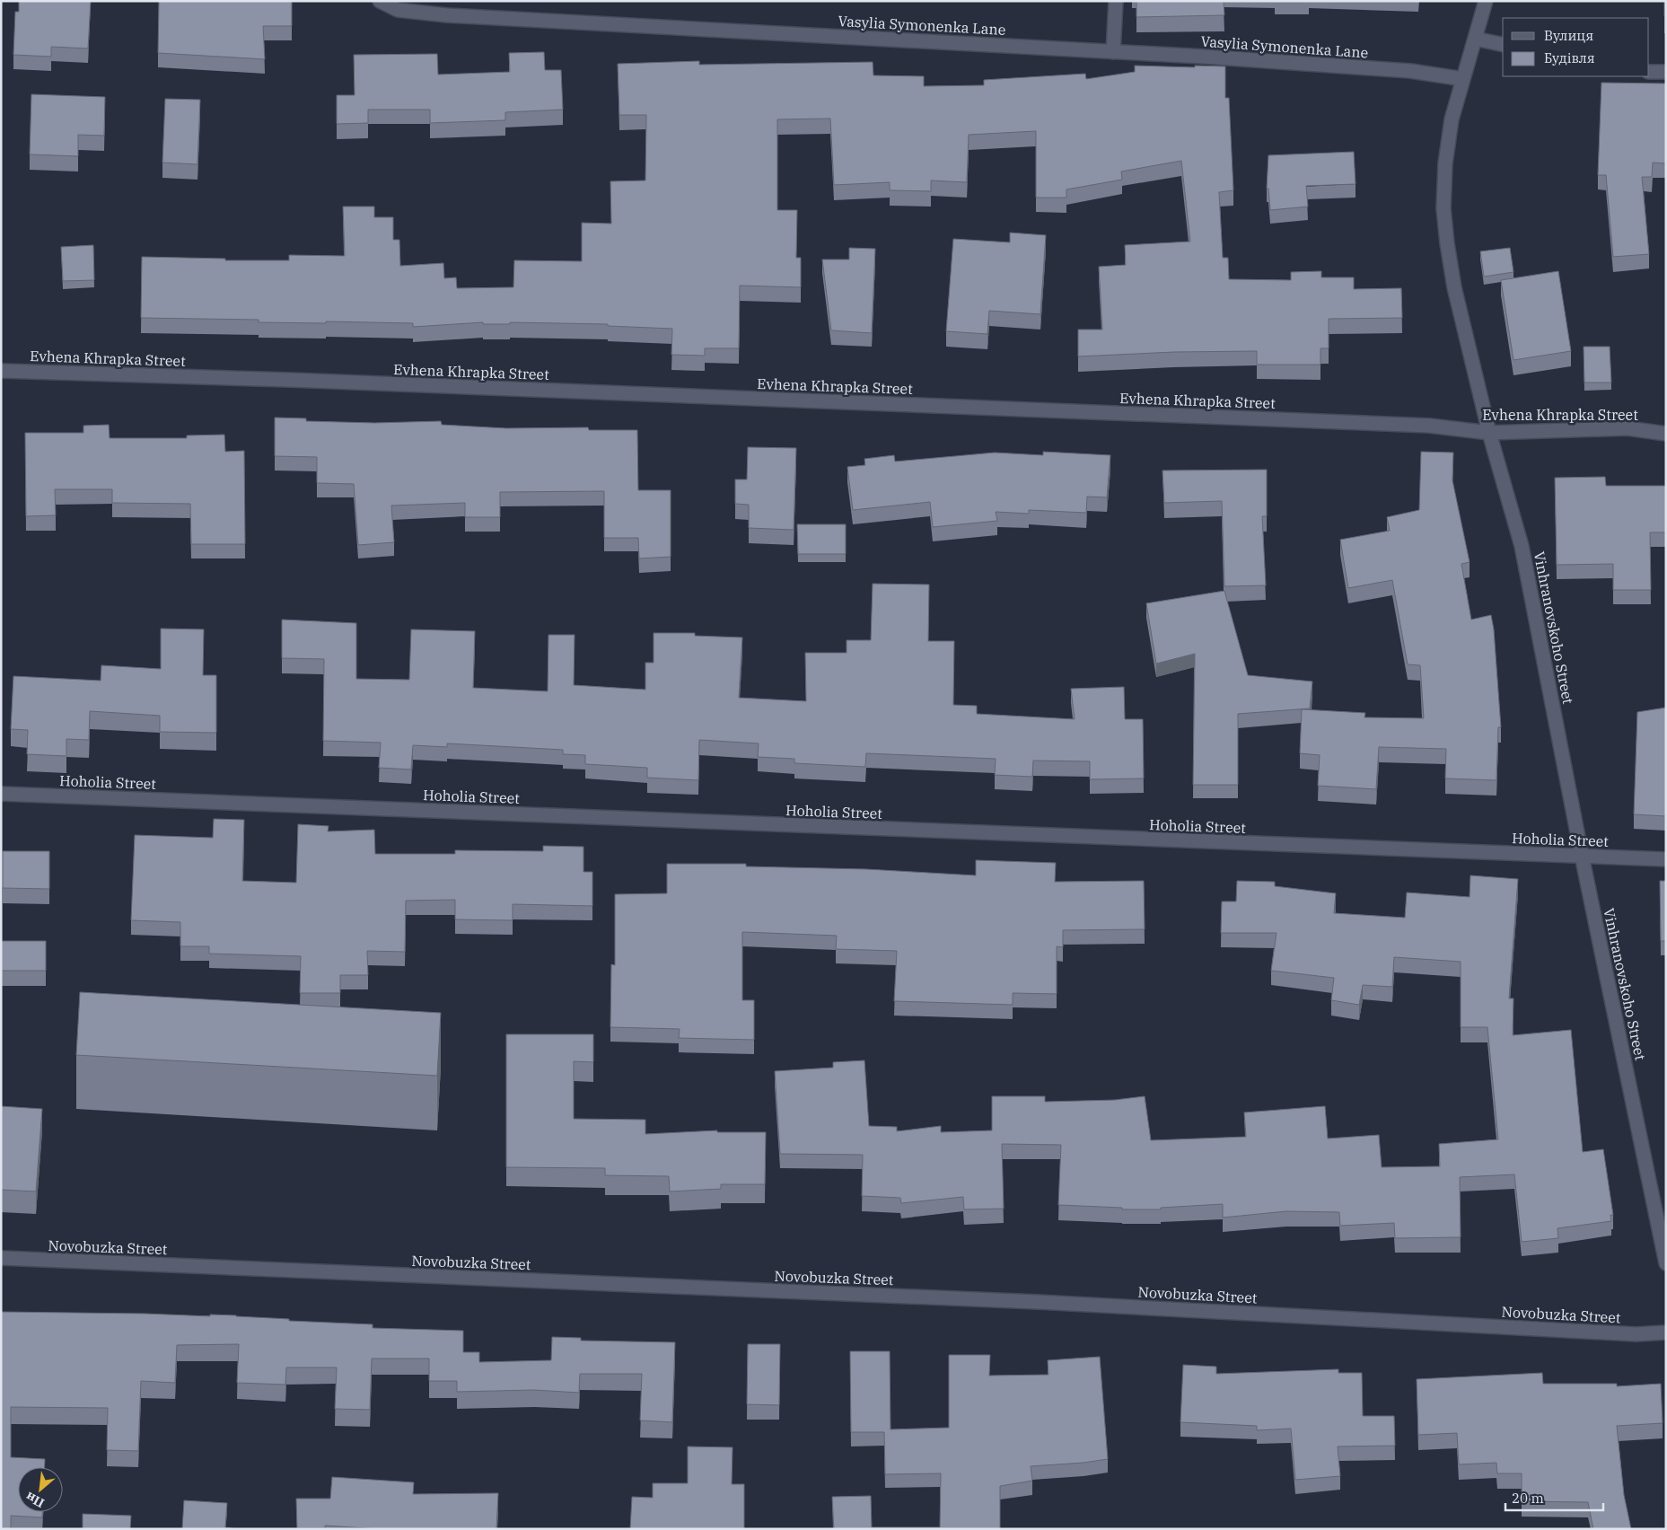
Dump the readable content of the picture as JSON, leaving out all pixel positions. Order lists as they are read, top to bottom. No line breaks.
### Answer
{"streets":{"street":["Vasylia Symonenka Lane","Evhena Khrapka Street","Vinhranovskoho Street","Hoholia Street","Novobuzka Street"]},"crossings":[["Vasylia Symonenka Lane","Vinhranovskoho Street"],["Evhena Khrapka Street","Vinhranovskoho Street"],["Vinhranovskoho Street","Hoholia Street"]],"legend":["Вулиця","Будівля"],"scale_bar":"20 m","north":"bottom left"}
